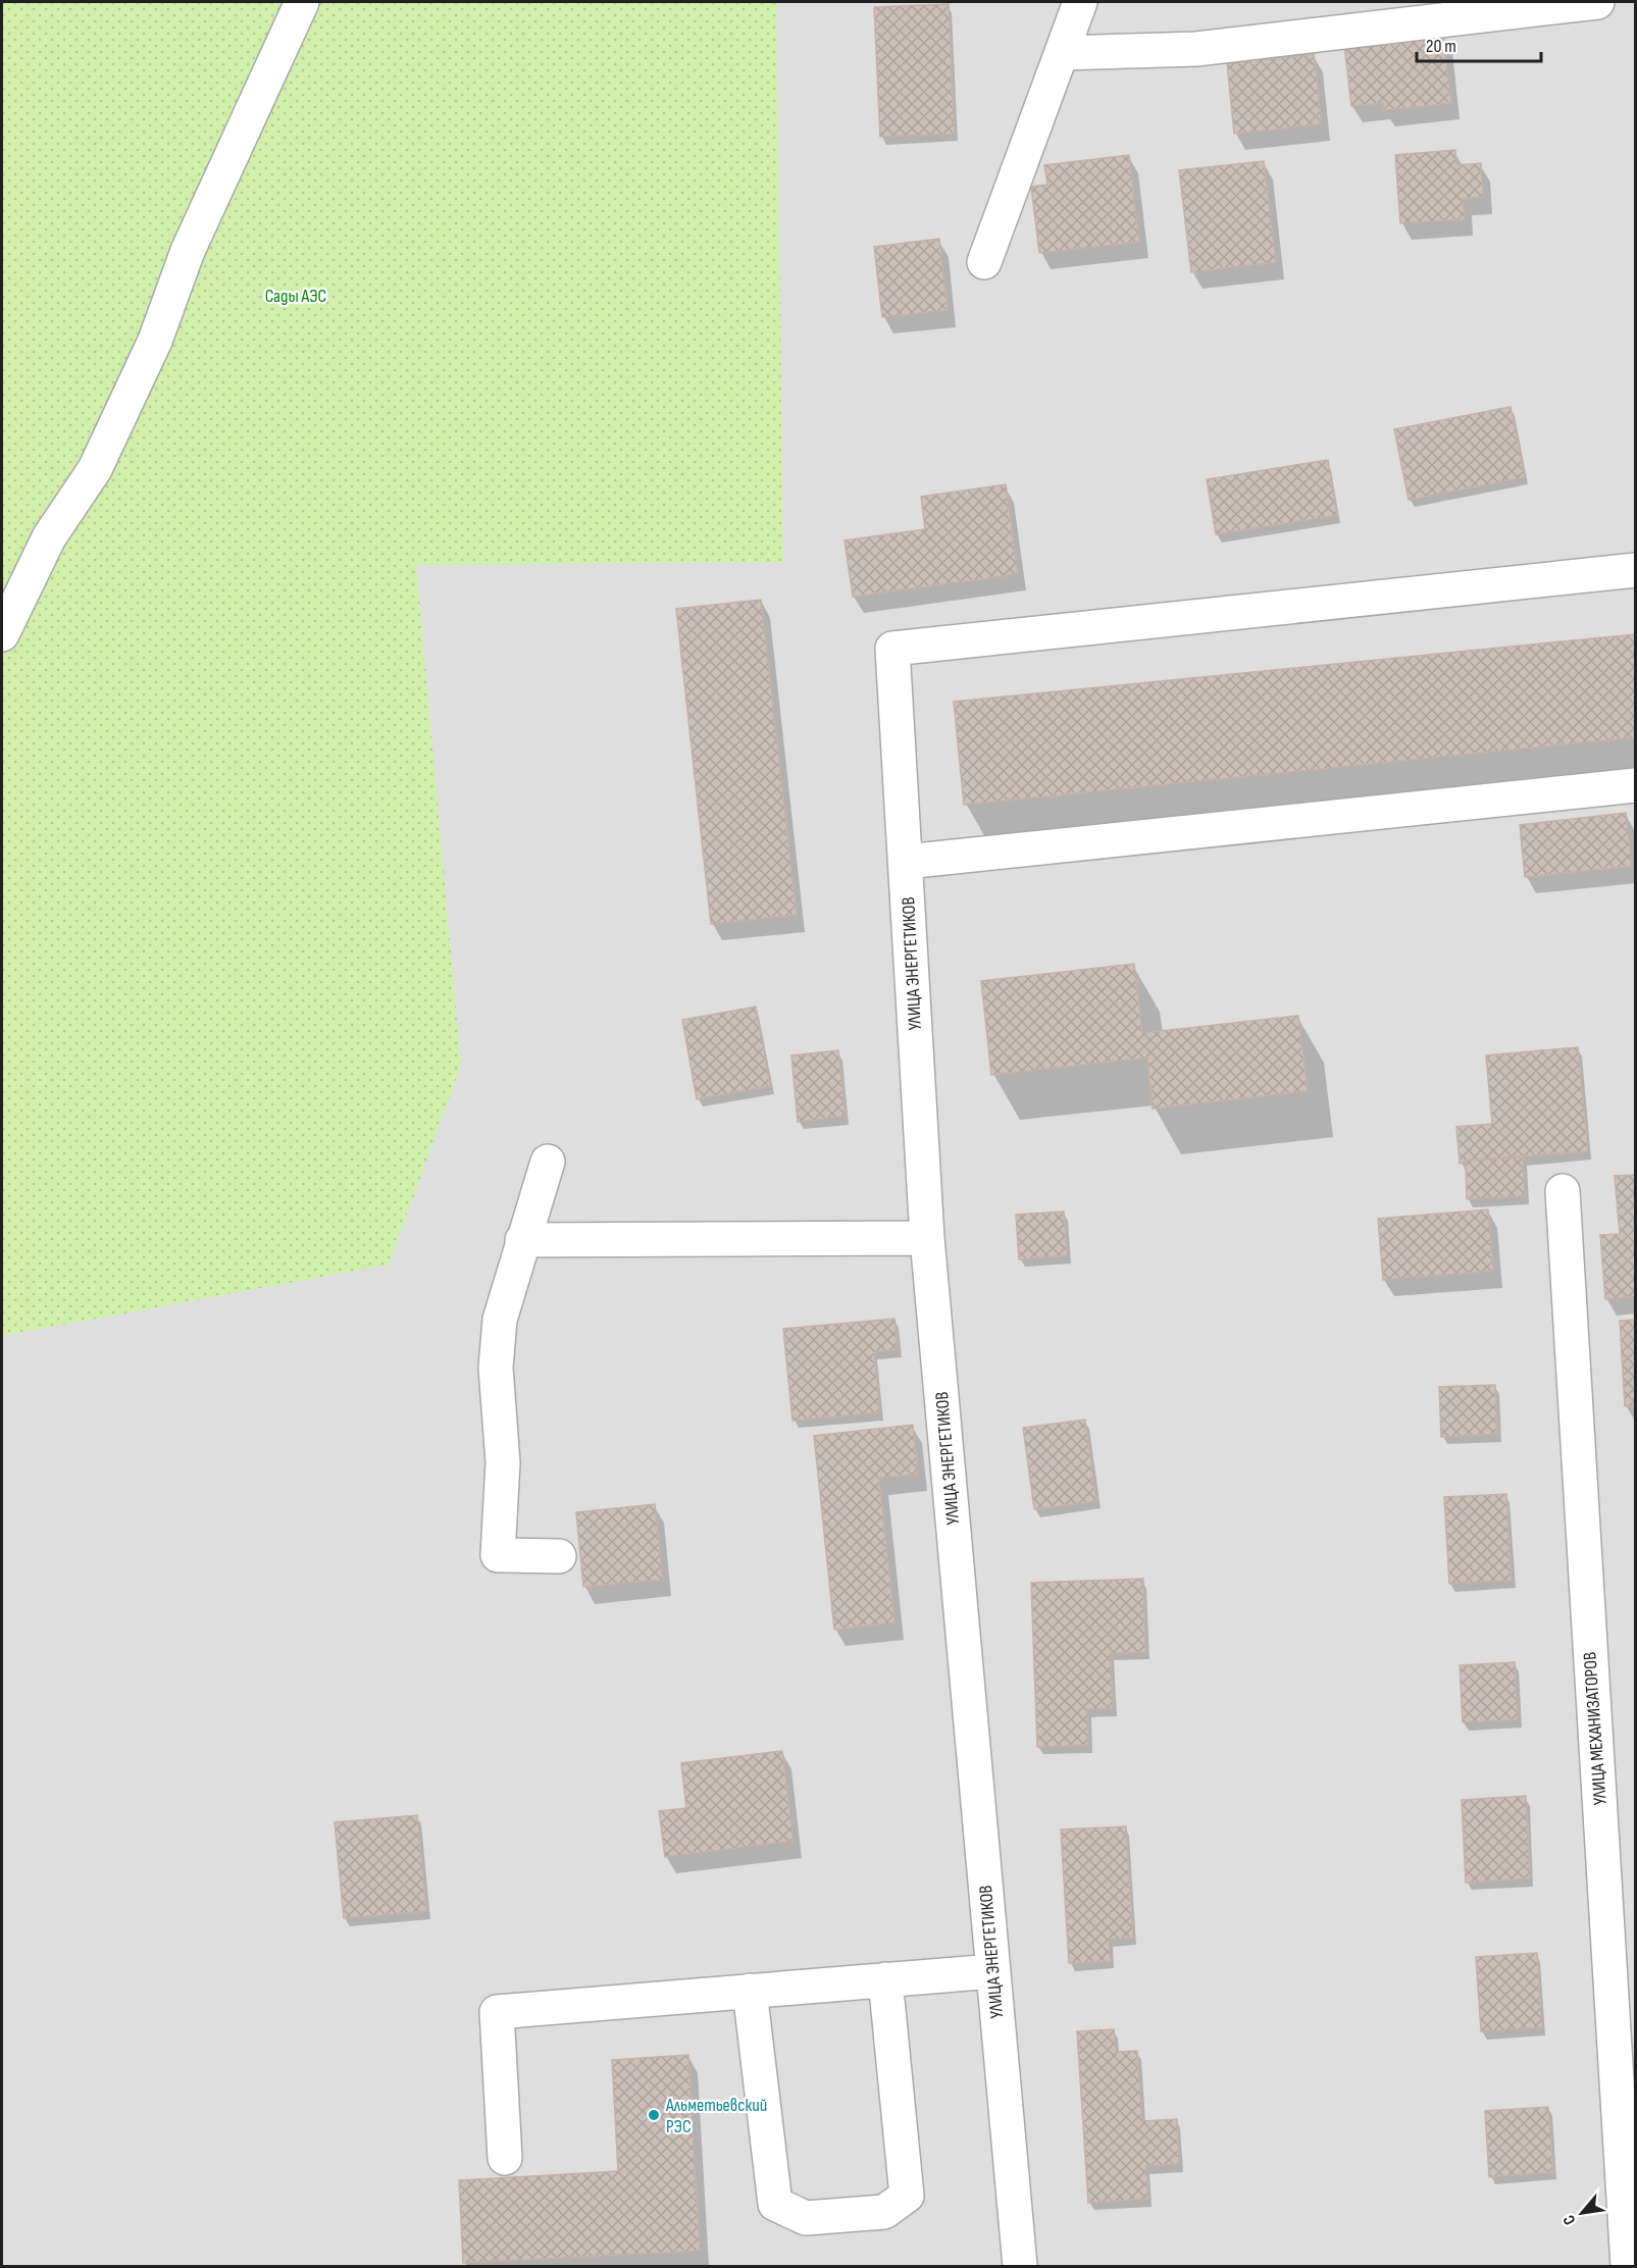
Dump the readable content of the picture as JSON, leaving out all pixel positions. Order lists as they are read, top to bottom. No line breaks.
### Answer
{"streets":{"street":["УЛИЦА ЭНЕРГЕТИКОВ","УЛИЦА МЕХАНИЗАТОРОВ"]},"parks":["Сады АЭС"],"places":["Альметьевский РЭС"],"scale_bar":"20 m","north":"bottom left"}
